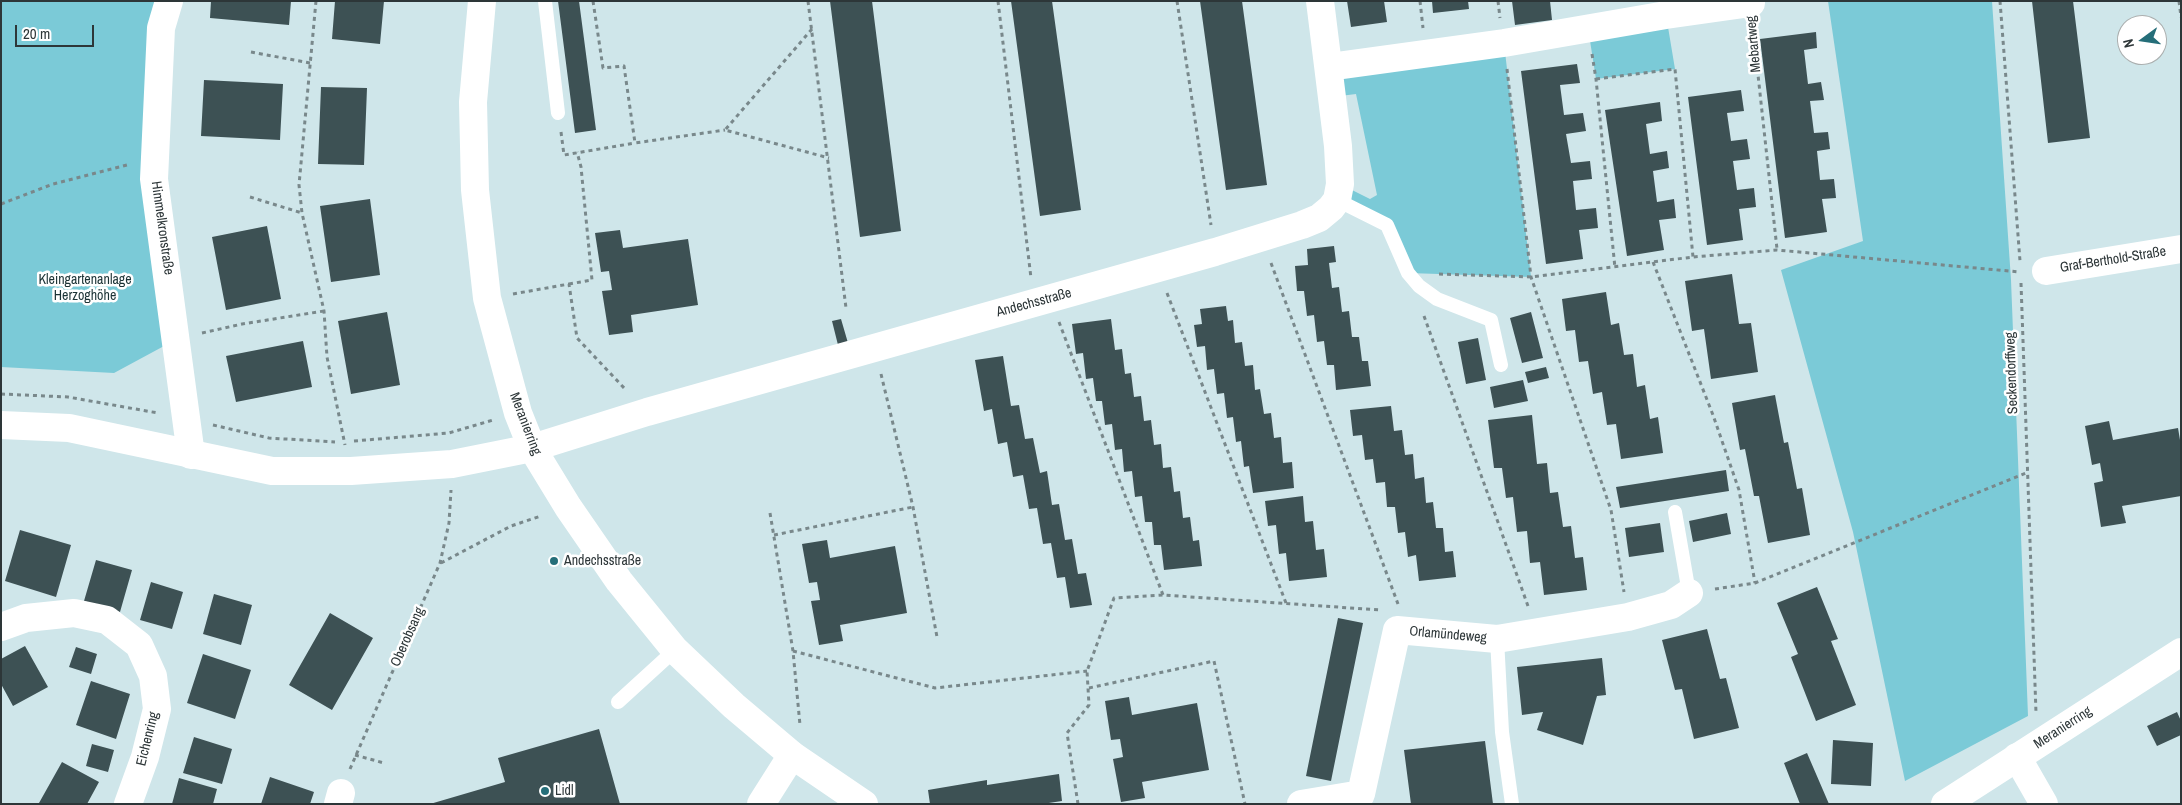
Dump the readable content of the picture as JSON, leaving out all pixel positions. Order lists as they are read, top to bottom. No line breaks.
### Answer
{"streets":{"street":["Mebartweg","Himmelkronstraße","Graf-Berthold-Straße","Andechsstraße","Meranierring","Orlamündeweg","Eichenring"],"path":["Seckendorffweg","Oberobsang"]},"crossings":[["Graf-Berthold-Straße","Seckendorffweg"],["Andechsstraße","Meranierring"],["Seckendorffweg","Meranierring"]],"parks":["Kleingartenanlage Herzoghöhe"],"places":["Andechsstraße","Lidl"],"scale_bar":"20 m","north":"left"}
